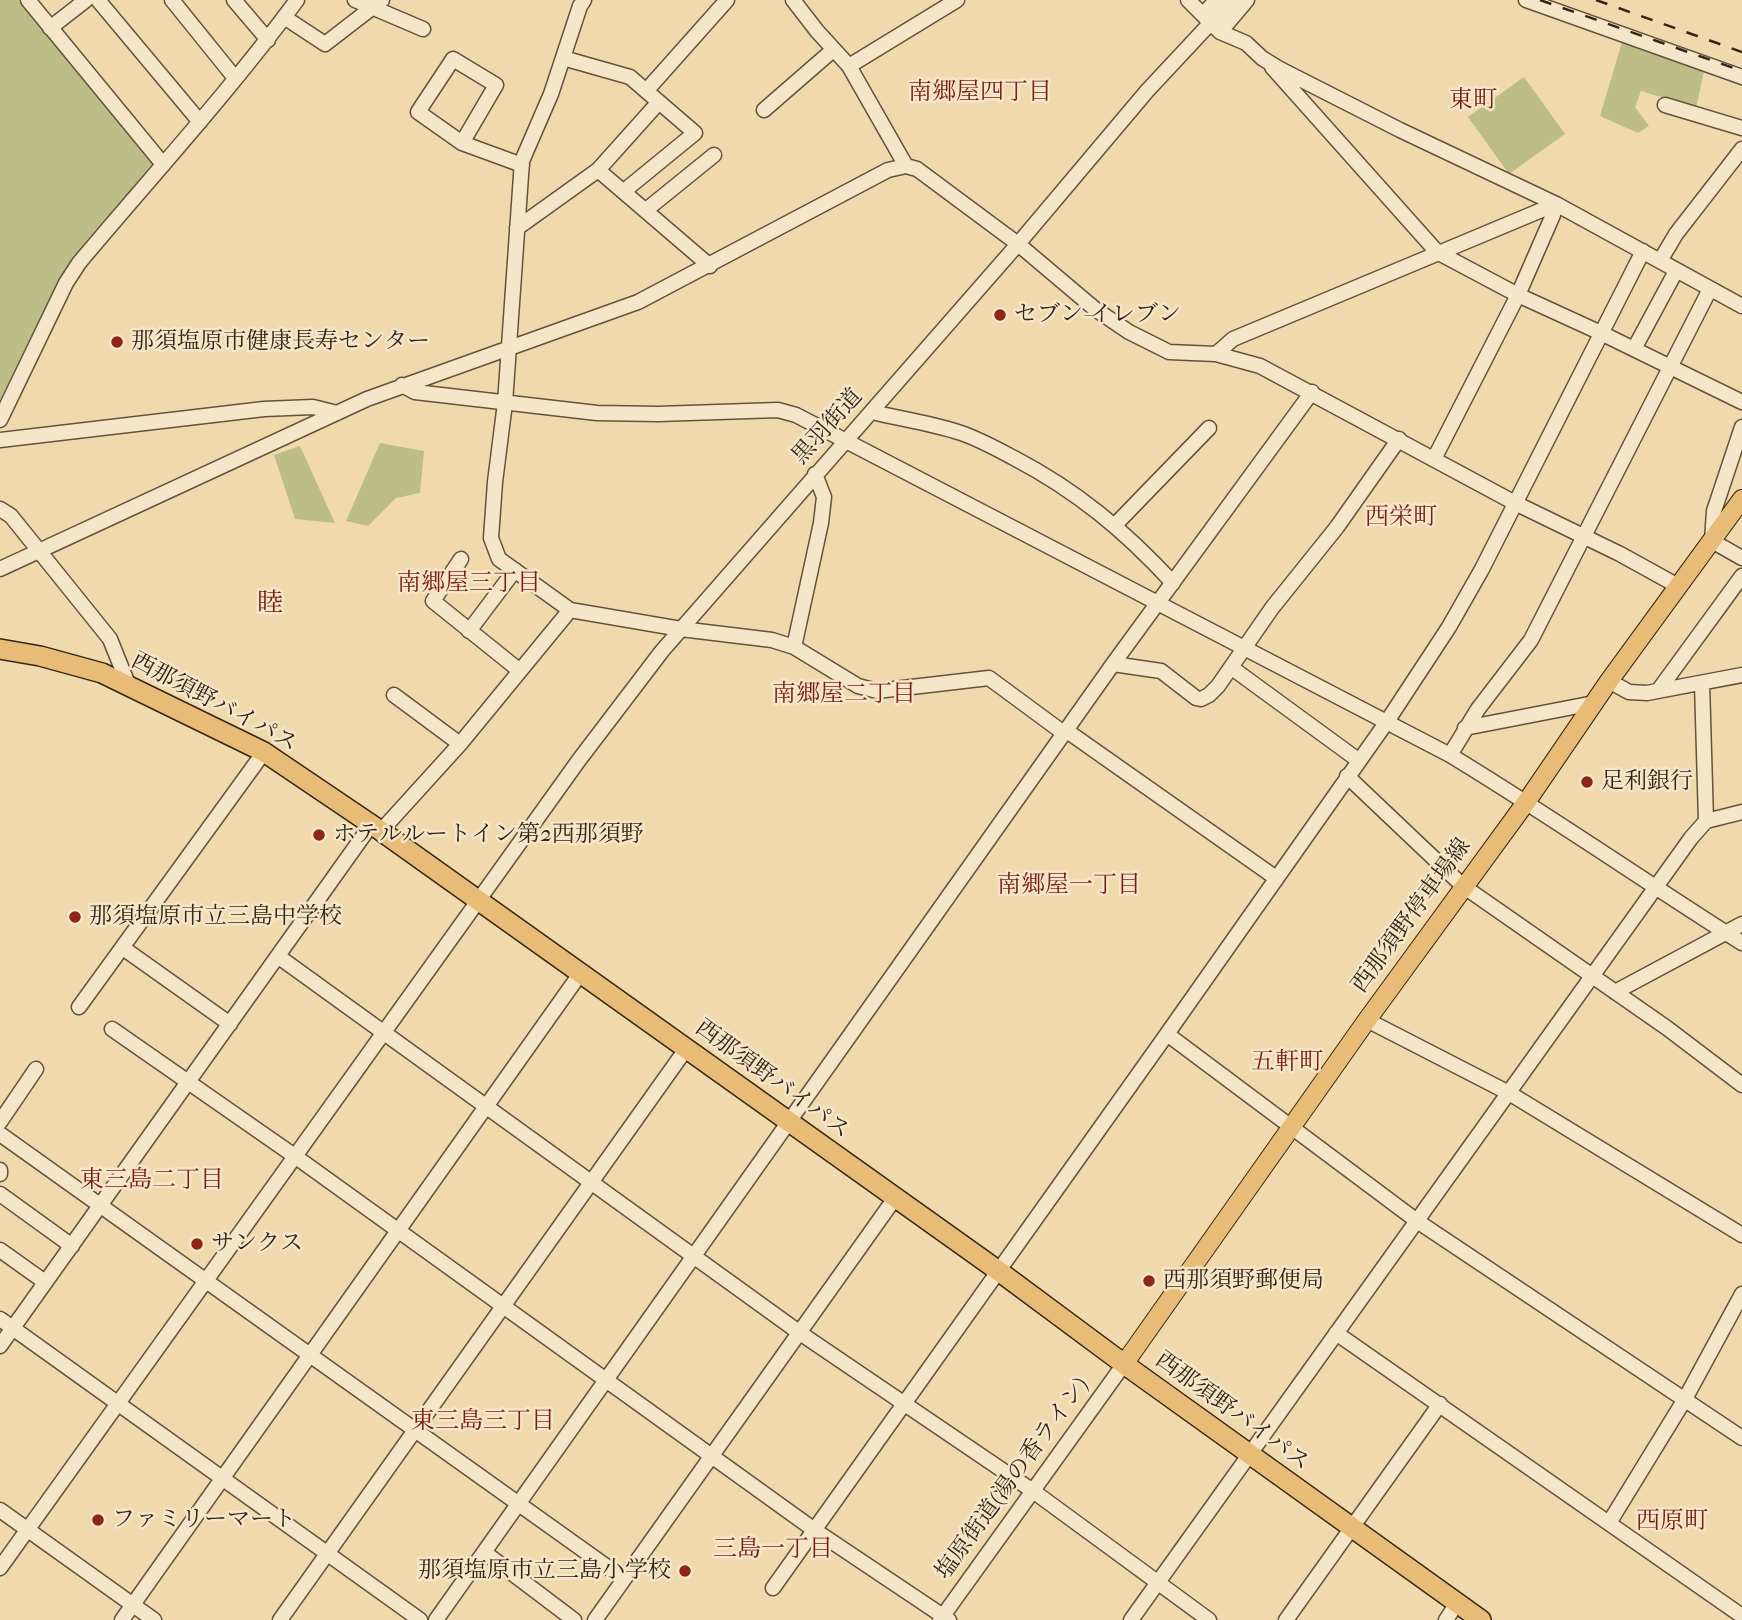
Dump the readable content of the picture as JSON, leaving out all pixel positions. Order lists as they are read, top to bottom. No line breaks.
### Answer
{"streets":{"highway":["西那須野バイパス"],"main road":["西那須野停車場線"],"street":["黒羽街道","塩原街道(湯の香ライン)"]},"crossings":[["黒羽街道","西那須野バイパス"],["西那須野バイパス","西那須野停車場線"],["西那須野バイパス","塩原街道(湯の香ライン)"],["西那須野停車場線","塩原街道(湯の香ライン)"]],"districts":["南郷屋四丁目","東町","西栄町","南郷屋三丁目","睦","南郷屋二丁目","南郷屋一丁目","五軒町","東三島二丁目","東三島三丁目","西原町","三島一丁目"],"places":["セブン-イレブン","那須塩原市健康長寿センター","足利銀行","ホテルルートイン第2西那須野","那須塩原市立三島中学校","サンクス","西那須野郵便局","ファミリーマート","那須塩原市立三島小学校"]}
